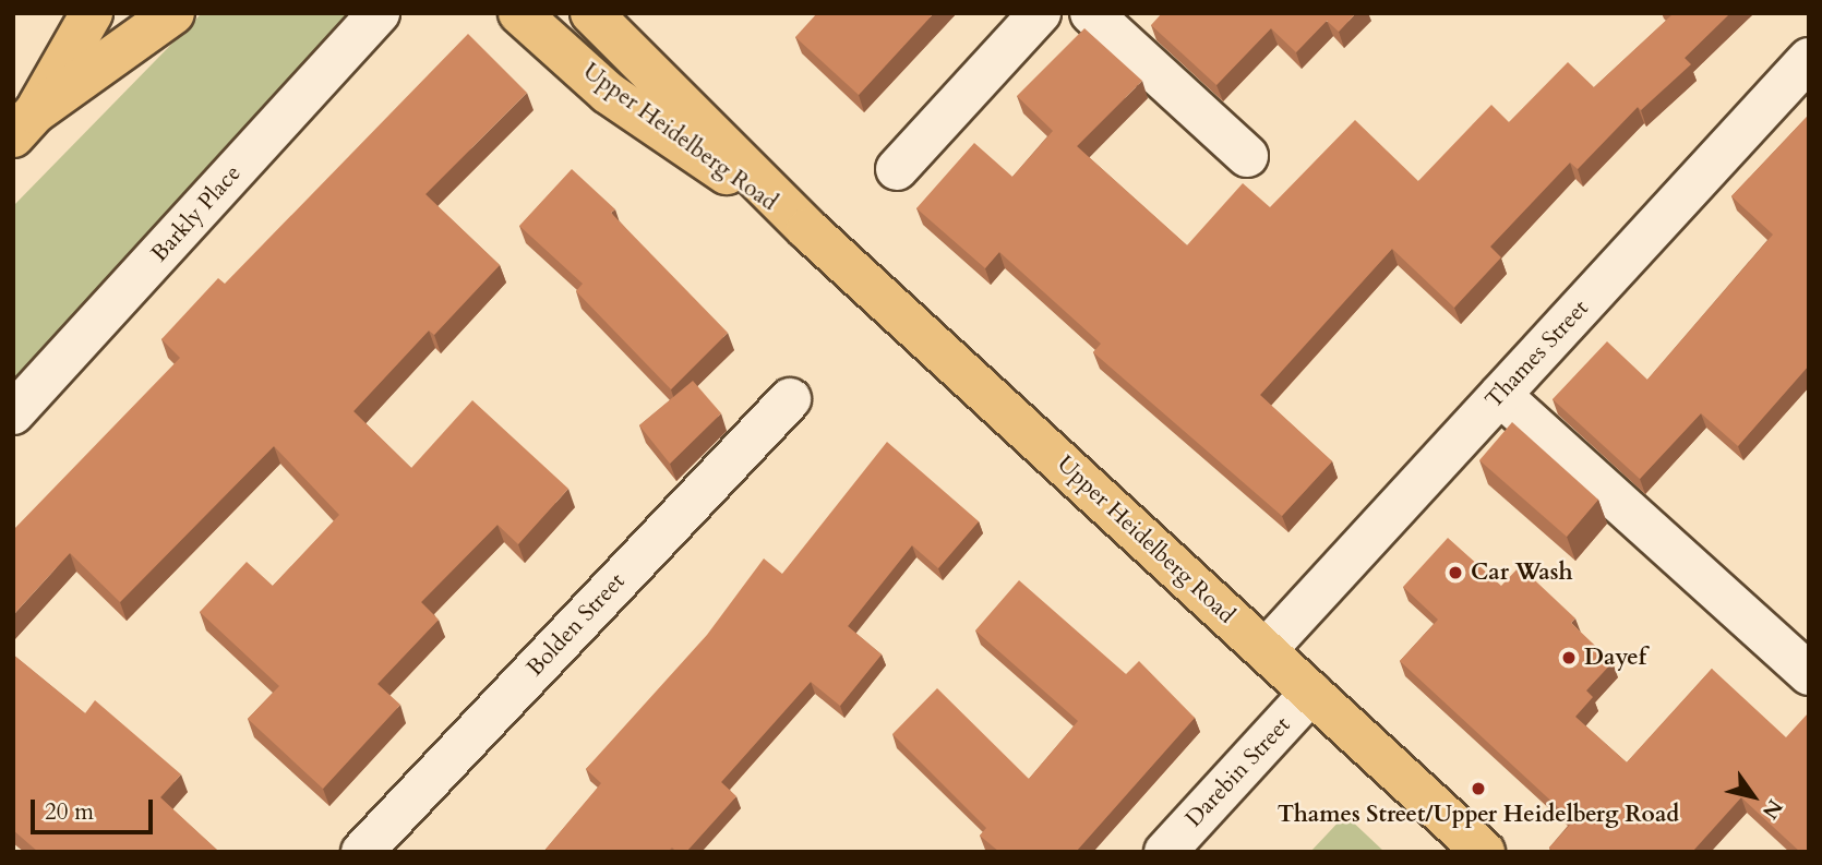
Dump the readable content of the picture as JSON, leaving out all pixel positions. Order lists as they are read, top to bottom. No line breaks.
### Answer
{"streets":{"main road":["Upper Heidelberg Road"],"street":["Barkly Place","Thames Street","Bolden Street","Darebin Street"]},"crossings":[["Upper Heidelberg Road","Thames Street"],["Upper Heidelberg Road","Darebin Street"]],"places":["Car Wash","Dayef","Thames Street/Upper Heidelberg Road"],"scale_bar":"20 m","north":"bottom right"}
